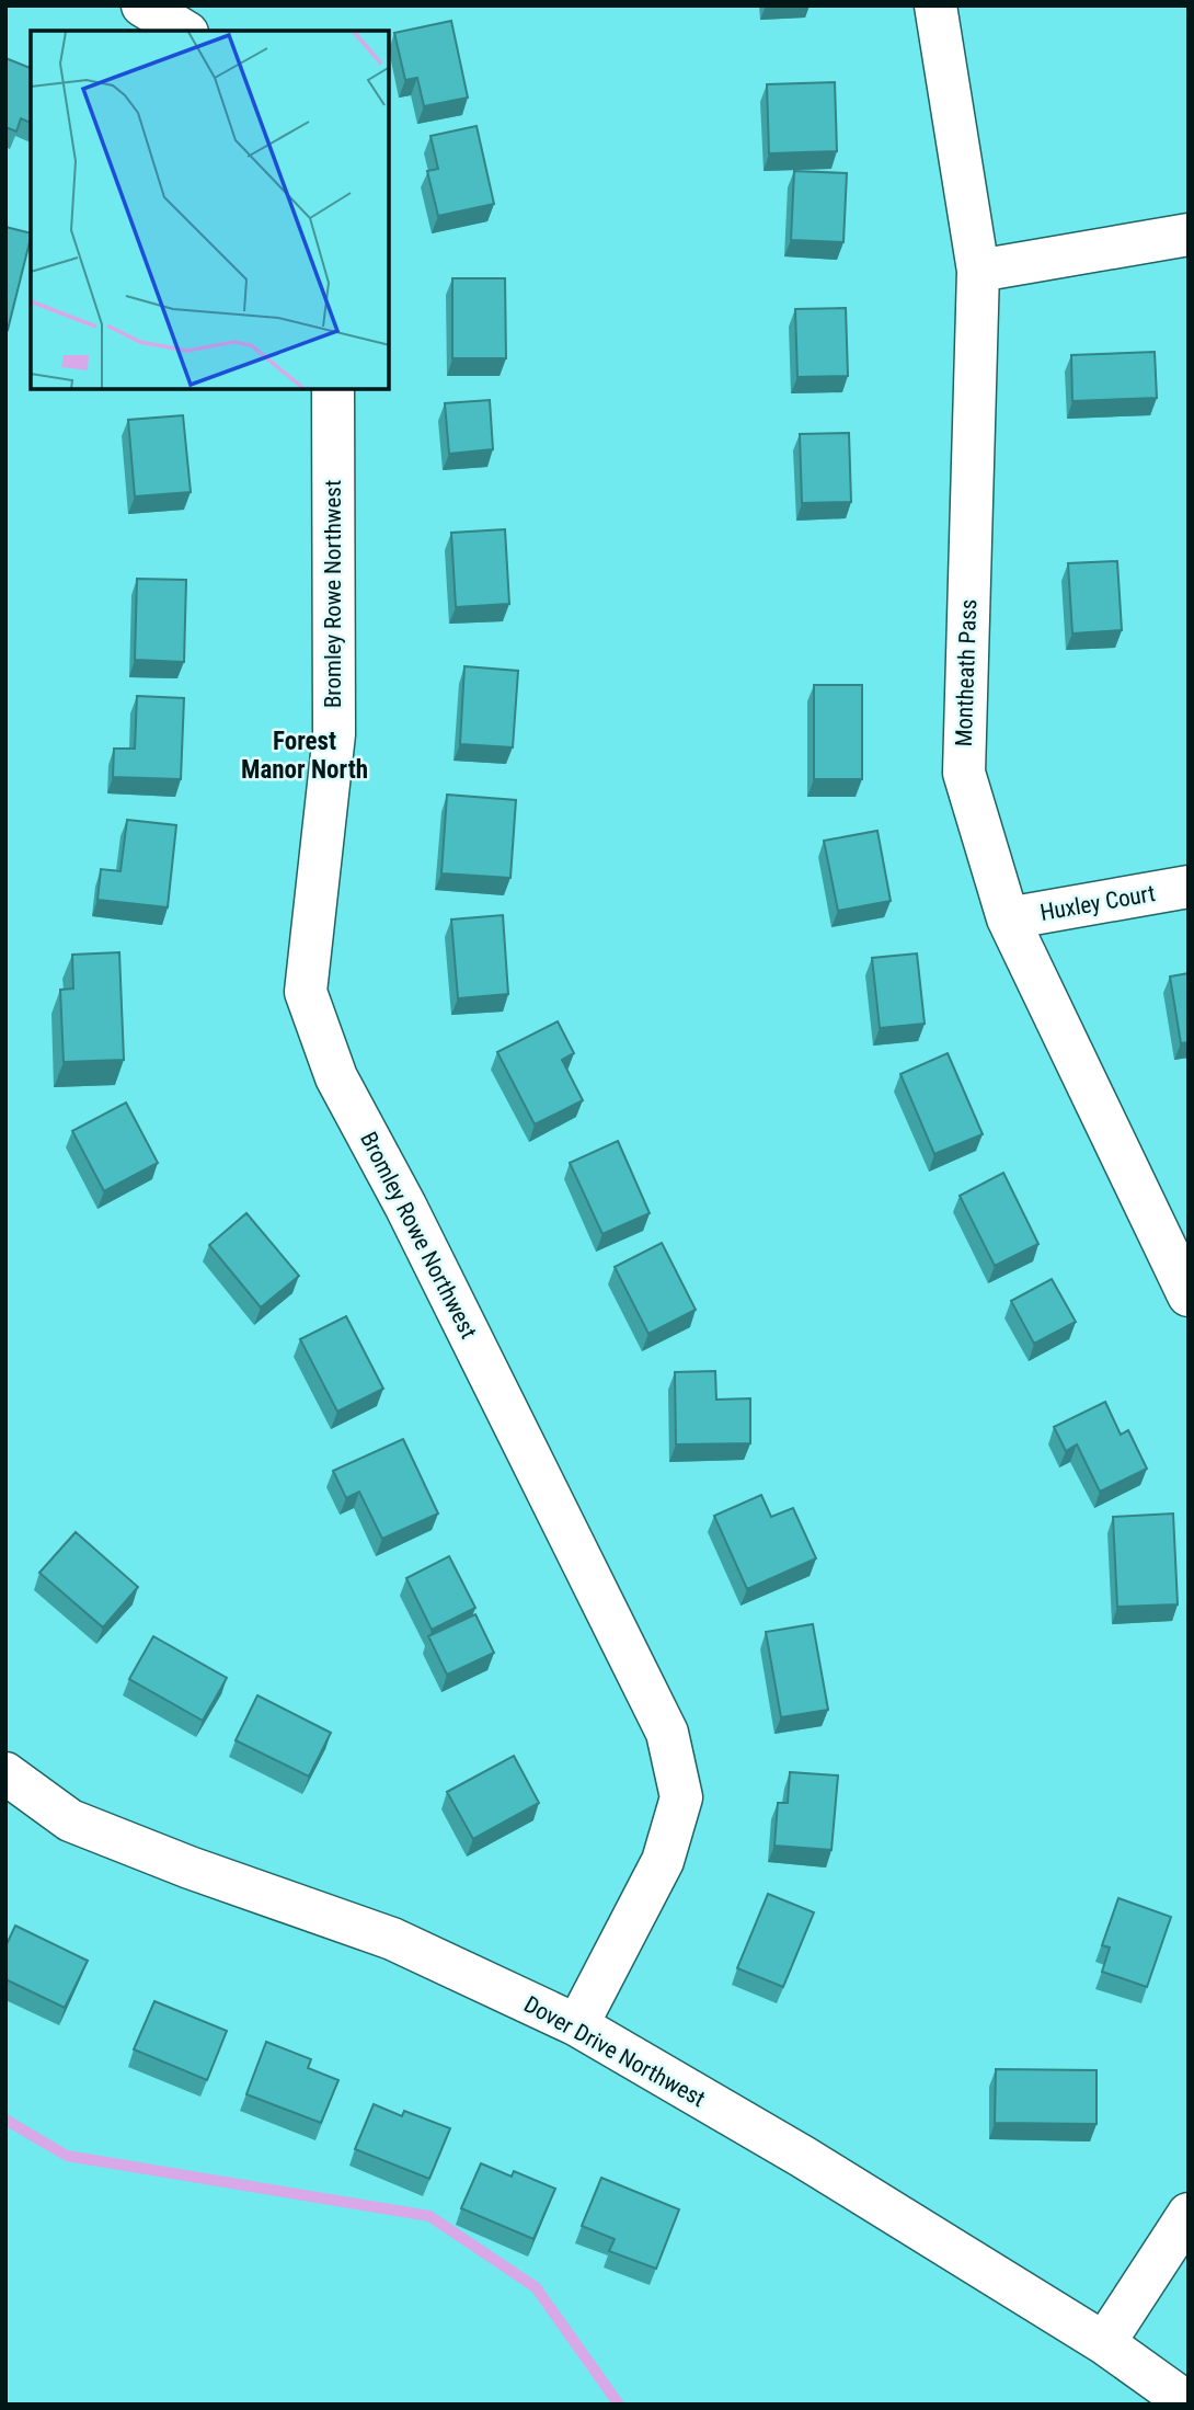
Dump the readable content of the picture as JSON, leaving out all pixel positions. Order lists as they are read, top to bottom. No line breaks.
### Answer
{"streets":{"street":["Bromley Rowe Northwest","Montheath Pass","Huxley Court","Dover Drive Northwest"]},"crossings":[["Bromley Rowe Northwest","Dover Drive Northwest"],["Montheath Pass","Huxley Court"]],"districts":["Forest Manor North"]}
